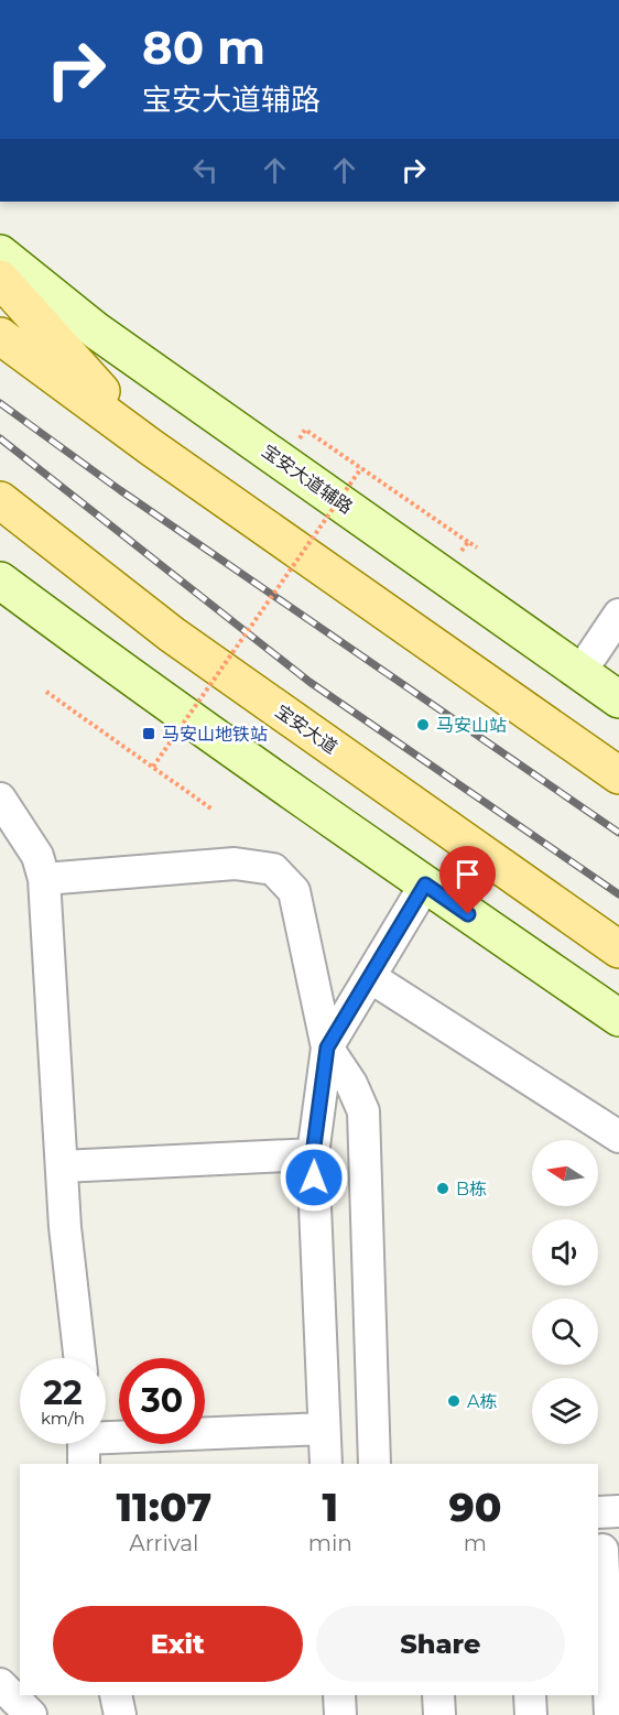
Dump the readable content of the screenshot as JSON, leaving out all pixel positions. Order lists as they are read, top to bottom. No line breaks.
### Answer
{"streets":{"main road":["宝安大道辅路","宝安大道"]},"places":{"other":["马安山站","B栋","A栋"],"transit":["马安山地铁站"]},"north":"left","page":{"turn":["80 m","宝安大道辅路"],"speed":"22 km/h","limit":"30","eta":["11:07","Arrival","1","min","90","m"],"buttons":["Exit","Share"]}}
